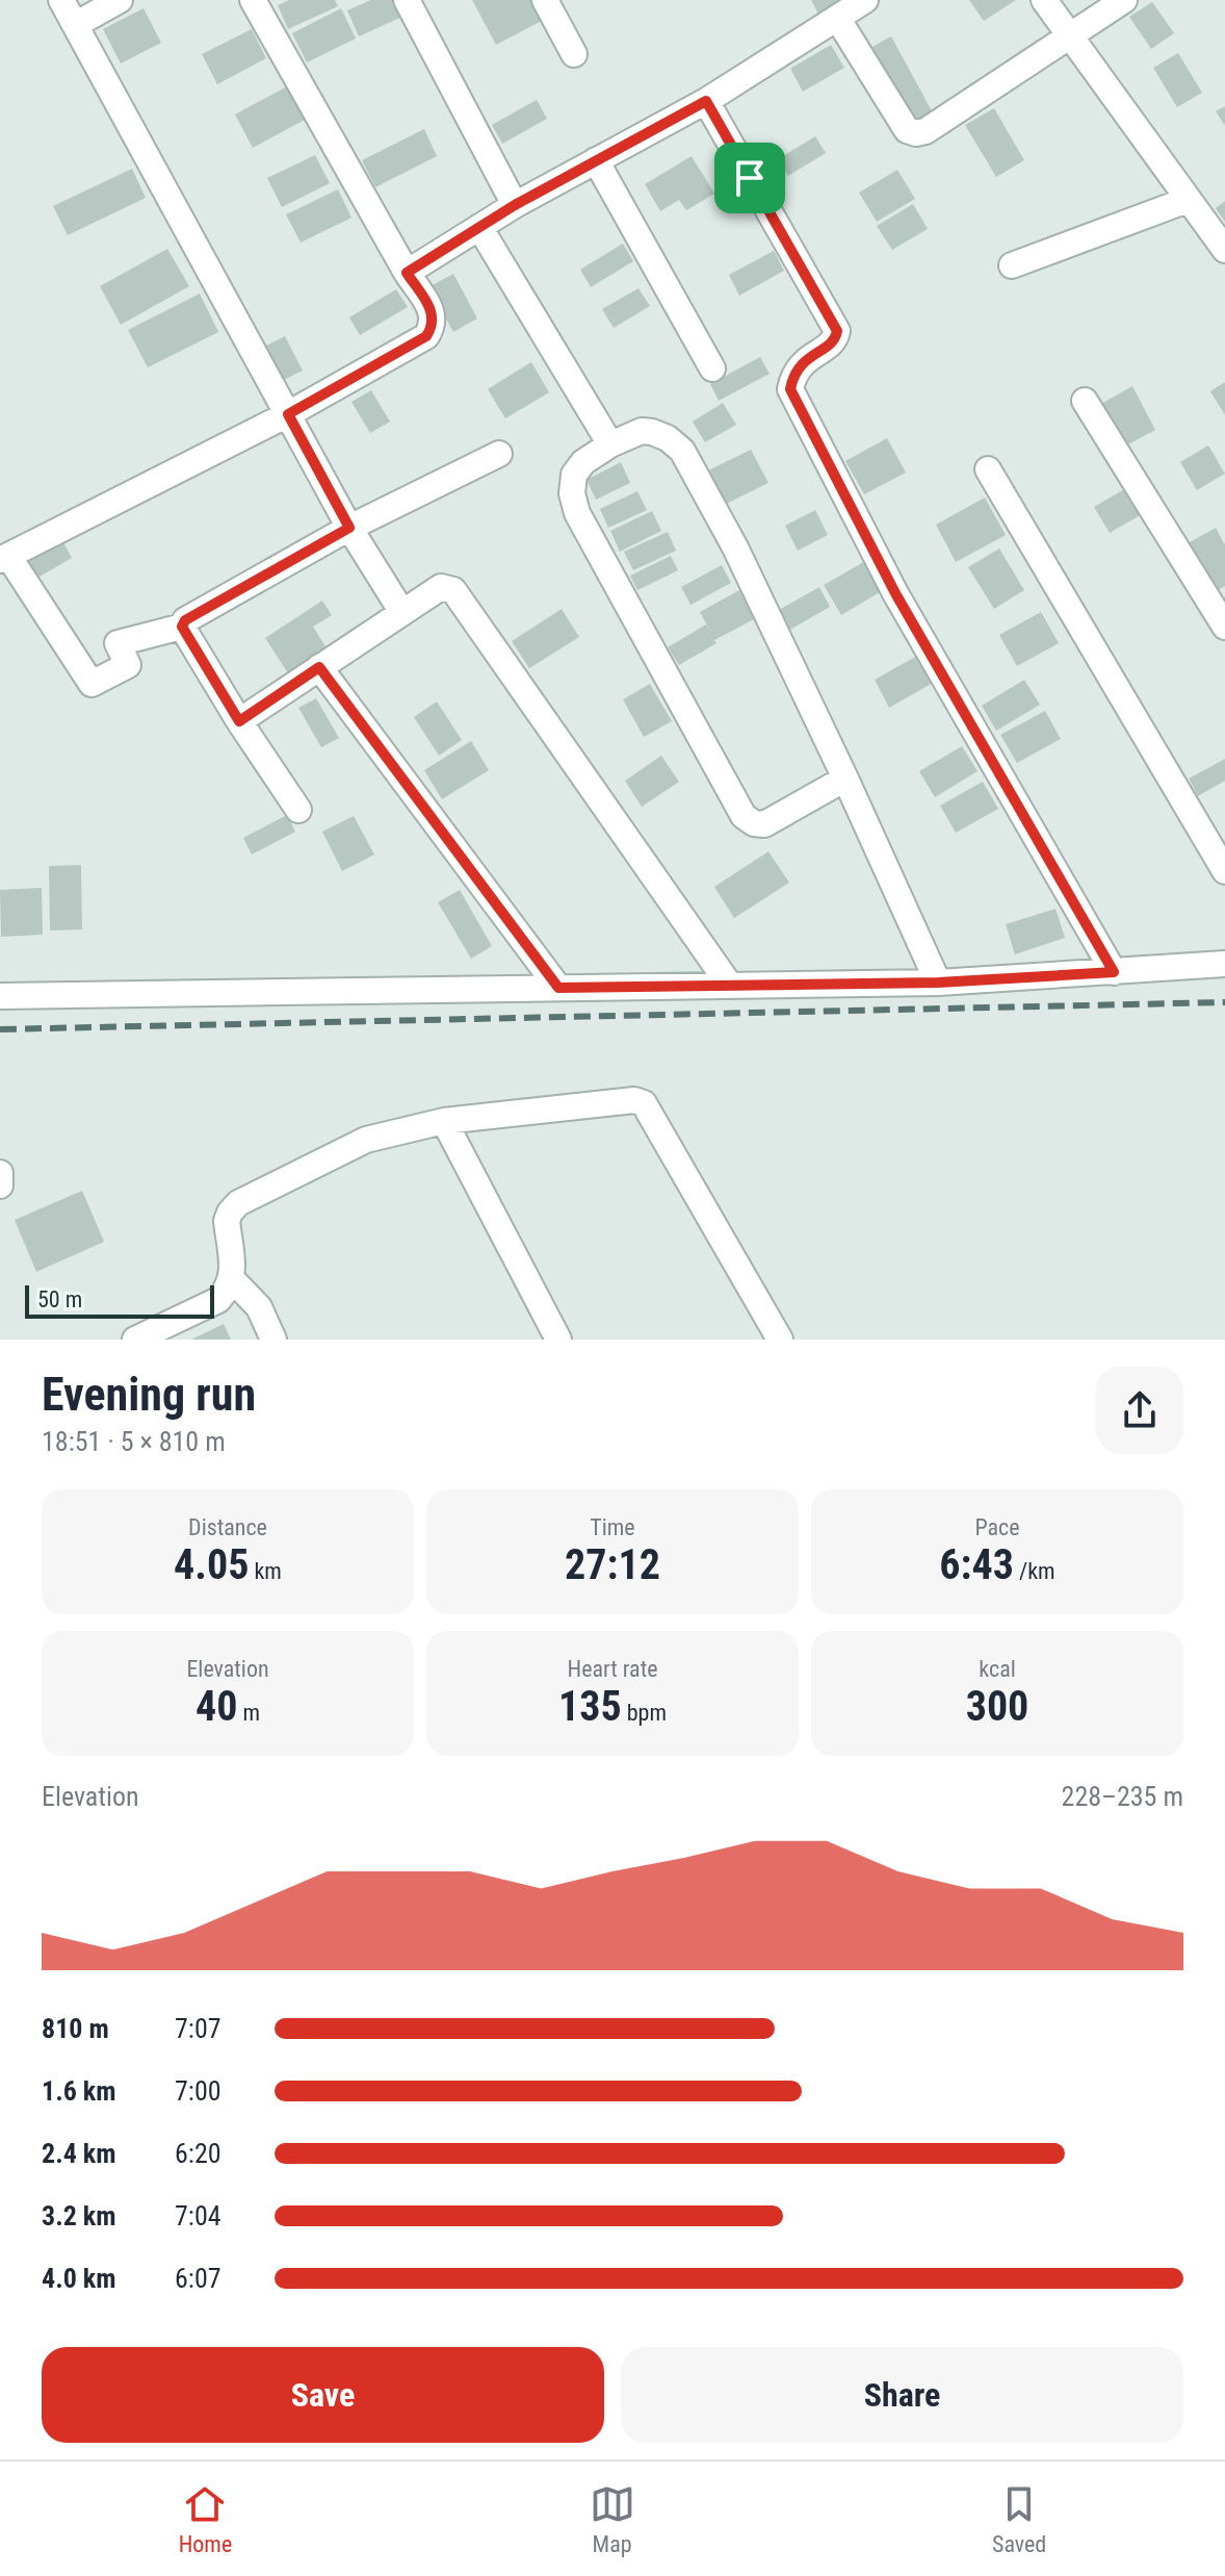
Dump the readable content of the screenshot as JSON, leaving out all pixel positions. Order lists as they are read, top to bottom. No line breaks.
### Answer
{"scale_bar":"50 m","page":{"scale":"50 m","heading":["Evening run","18:51 · 5 × 810 m"],"stats":[["Distance","4.05 km"],["Time","27:12"],["Pace","6:43 /km"],["Elevation","40 m"],["Heart rate","135 bpm"],["kcal","300"]],"chart":["Elevation","228–235 m"],"list":[{"name":"810 m","note":"7:07"},{"name":"1.6 km","note":"7:00"},{"name":"2.4 km","note":"6:20"},{"name":"3.2 km","note":"7:04"},{"name":"4.0 km","note":"6:07"}],"buttons":["Save","Share"],"tabs":["Home","Map","Saved"]}}
